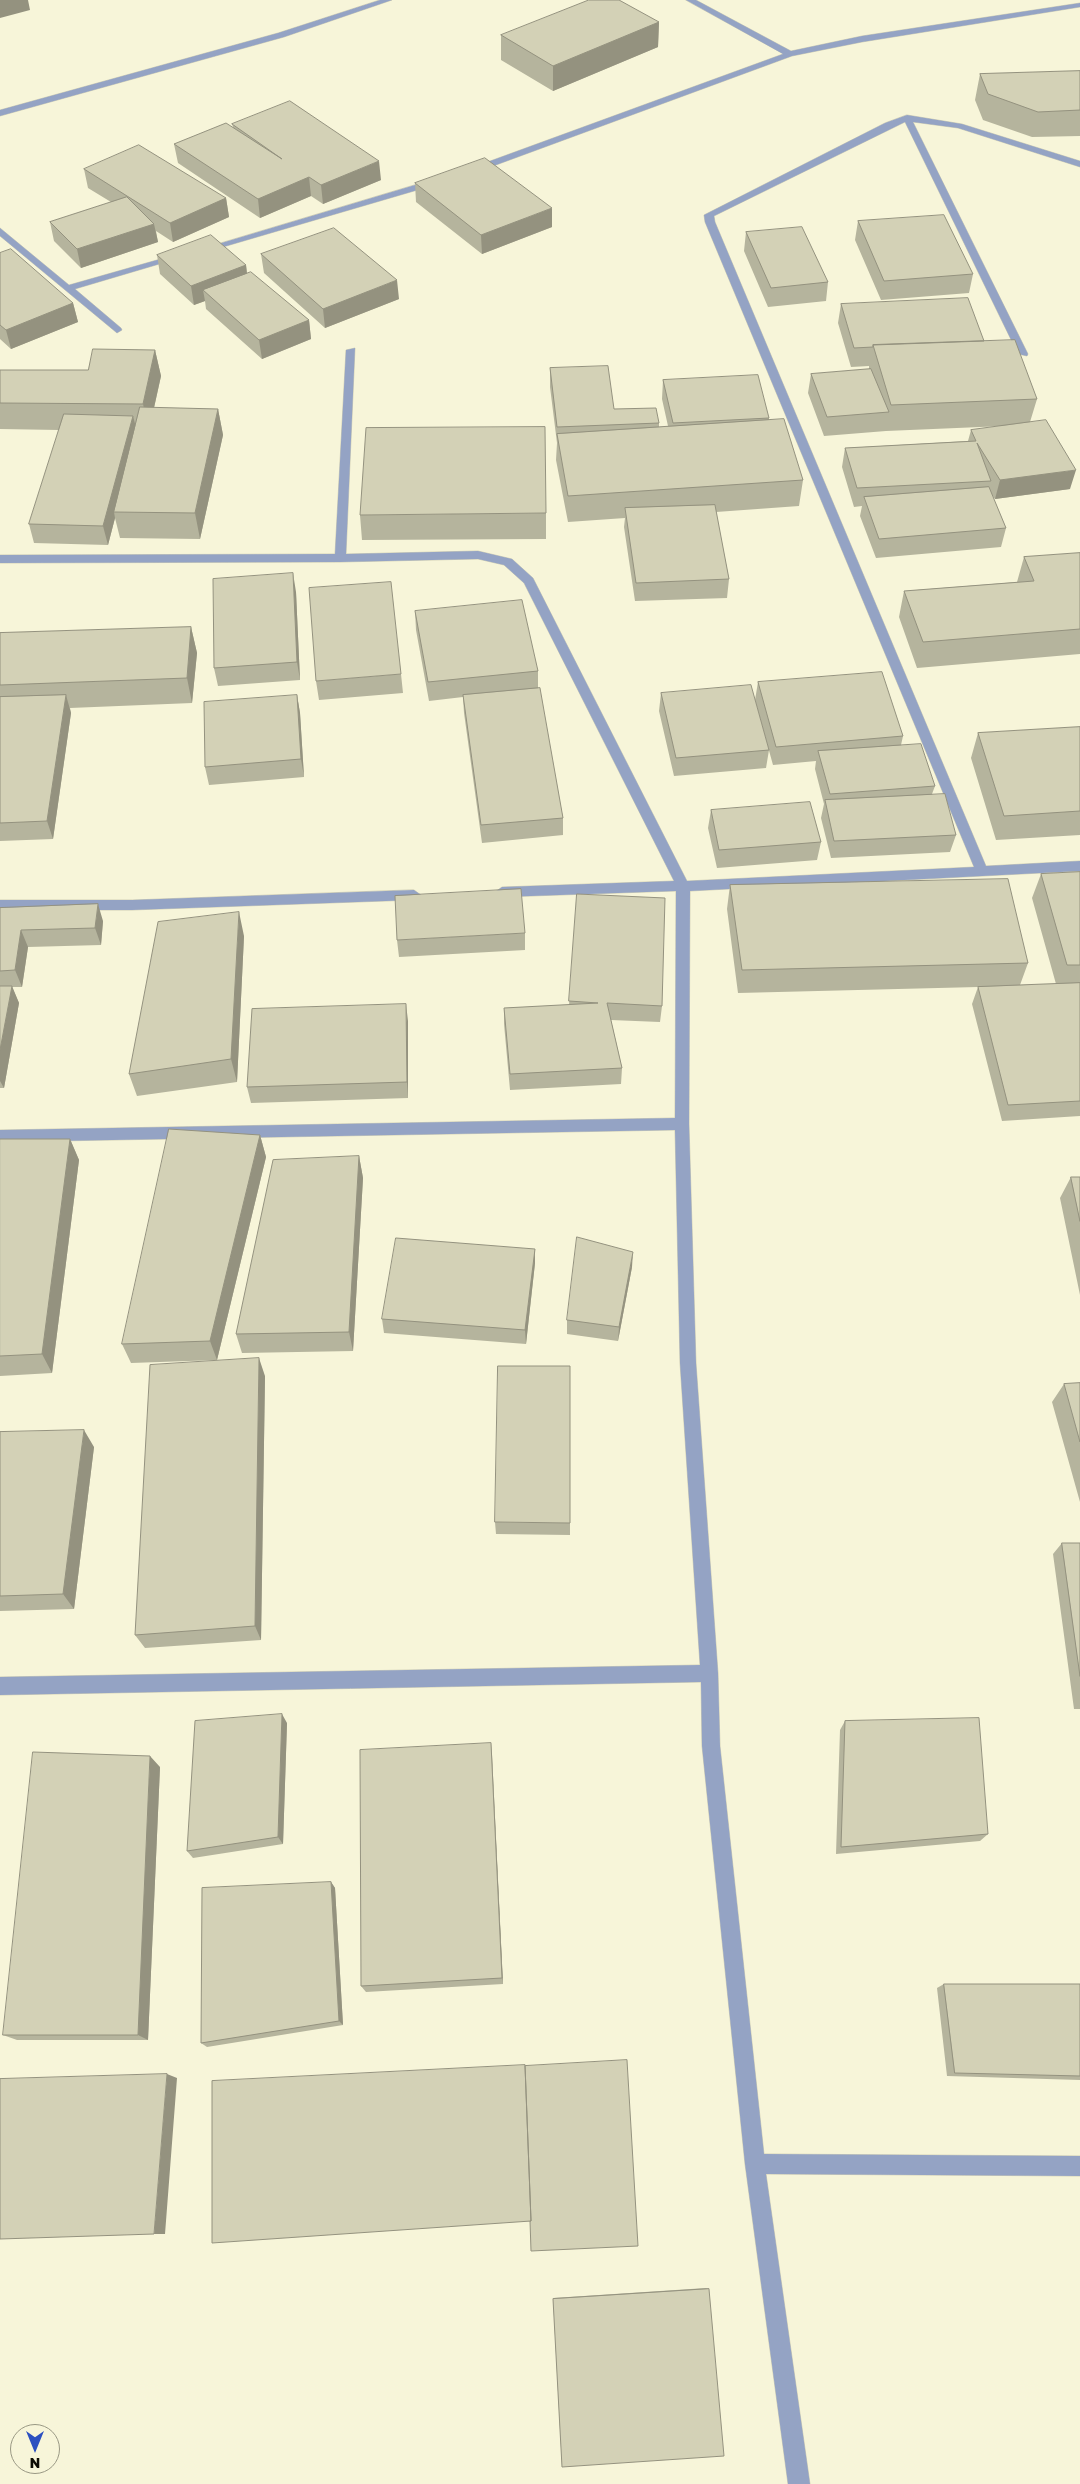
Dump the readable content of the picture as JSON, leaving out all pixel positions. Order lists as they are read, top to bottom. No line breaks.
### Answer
{"north":"bottom"}
